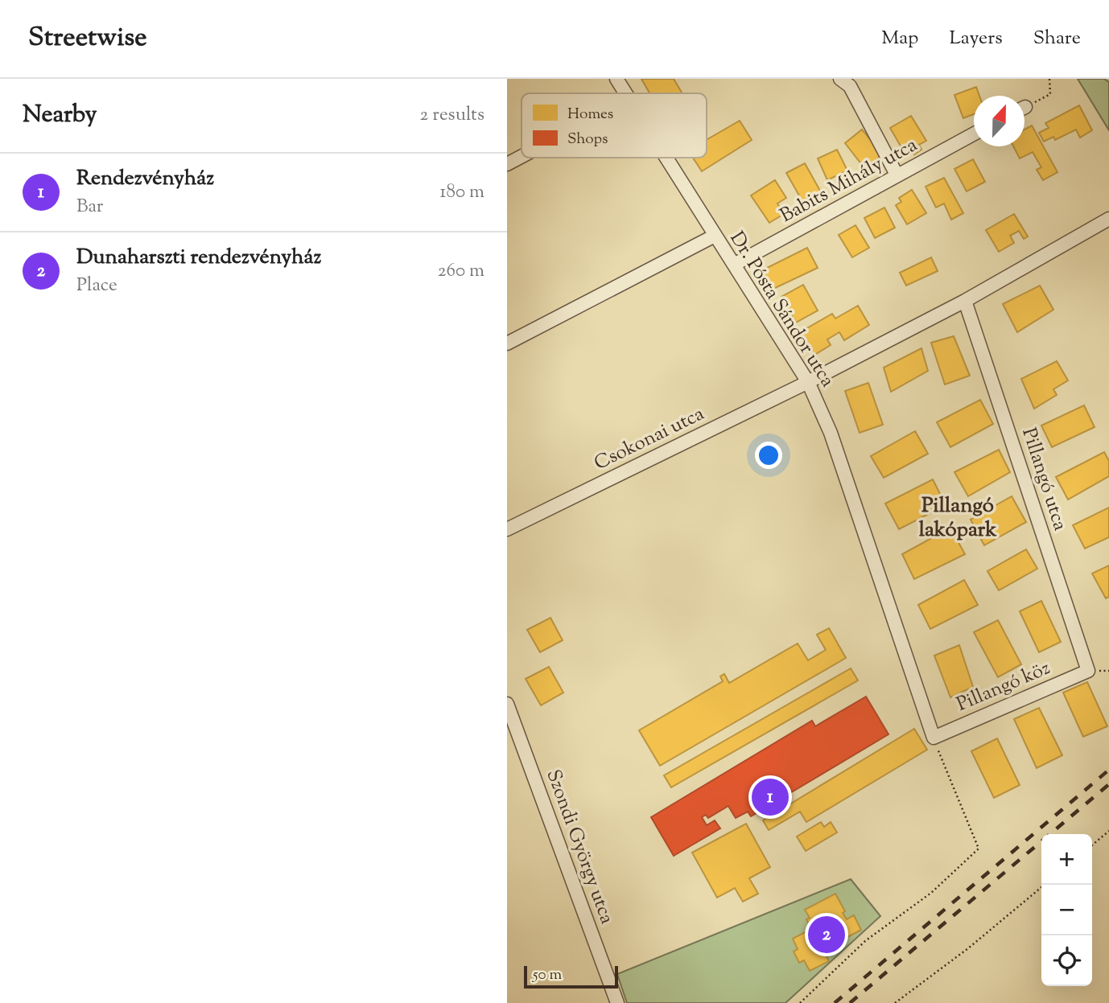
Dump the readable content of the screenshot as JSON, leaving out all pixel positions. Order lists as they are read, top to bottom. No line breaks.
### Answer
{"streets":{"street":["Babits Mihály utca","Dr. Pósta Sándor utca","Csokonai utca","Pillangó utca","Pillangó köz","Szondi György utca"]},"crossings":[["Babits Mihály utca","Dr. Pósta Sándor utca"],["Dr. Pósta Sándor utca","Csokonai utca"],["Dr. Pósta Sándor utca","Pillangó köz"],["Csokonai utca","Pillangó utca"],["Pillangó utca","Pillangó köz"]],"districts":["Pillangó lakópark"],"legend":["Homes","Shops"],"scale_bar":"50 m","north":"top","page":{"header":"Streetwise","nav":["Map","Layers","Share"],"heading":["Nearby","2 results"],"list":[{"mark":"1","name":"Rendezvényház","note":"Bar","value":"180 m"},{"mark":"2","name":"Dunaharszti rendezvényház","note":"Place","value":"260 m"}],"pins":["1","2"],"map_buttons":["+","−"],"scale":"50 m"}}
